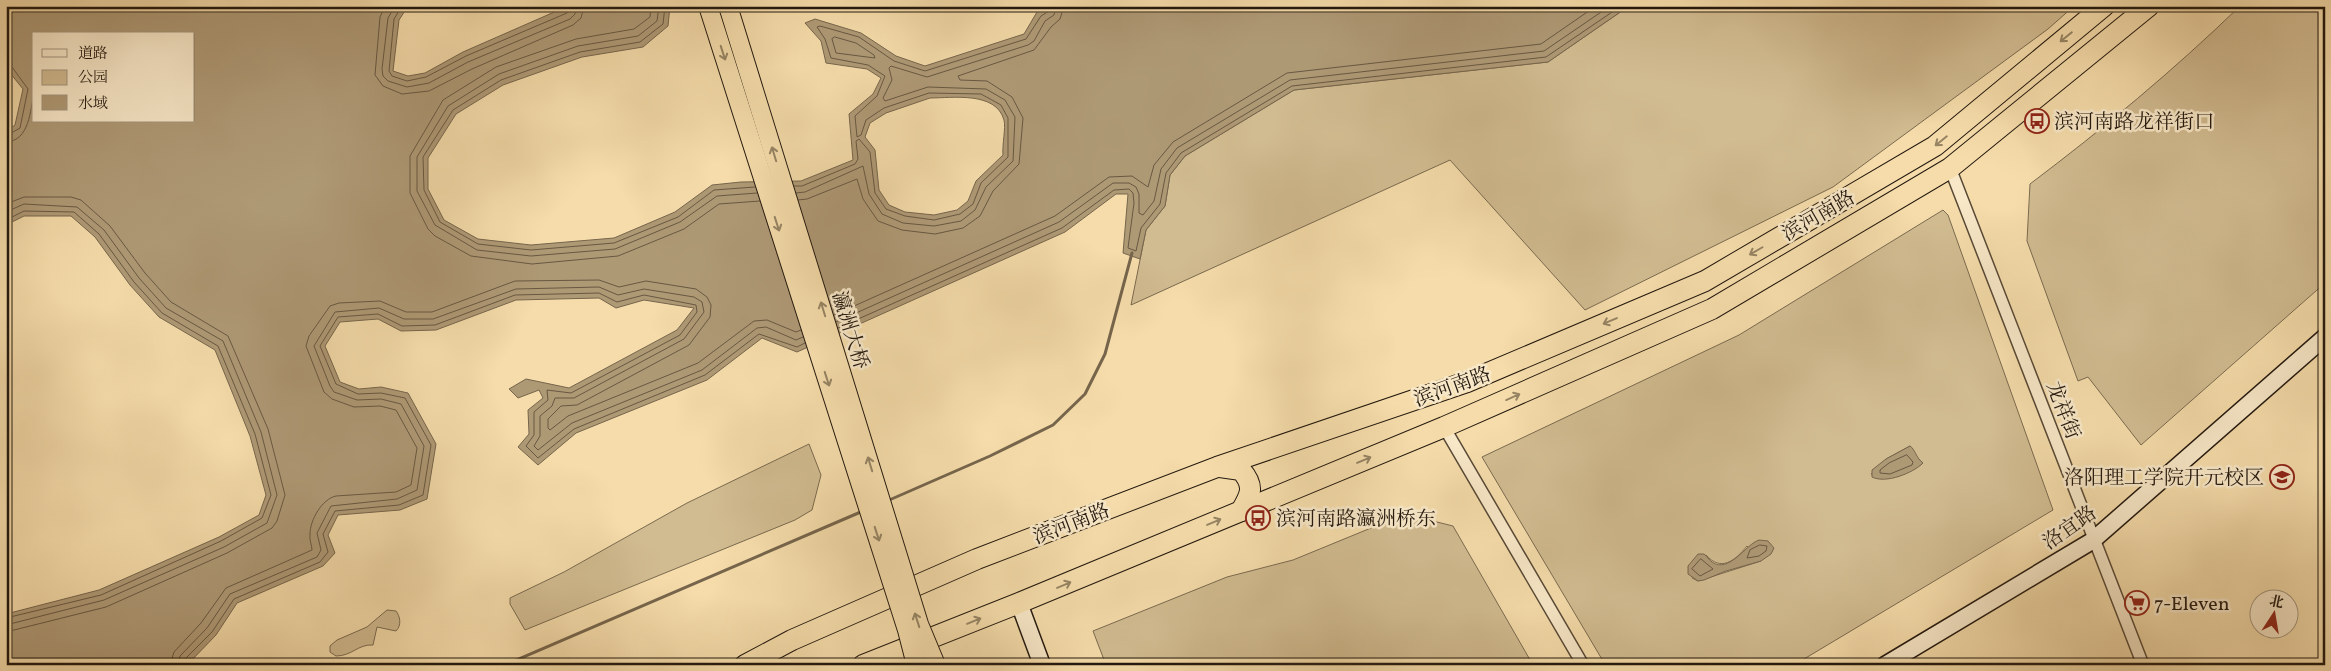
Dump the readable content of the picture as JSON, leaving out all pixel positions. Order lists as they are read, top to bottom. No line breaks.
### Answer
{"streets":{"highway":["滨河南路"],"main road":["瀛洲大桥"],"street":["龙祥街","洛宜路"]},"crossings":[["滨河南路","龙祥街"],["龙祥街","洛宜路"]],"places":{"bus stop":["滨河南路龙祥街口","滨河南路瀛洲桥东"],"school or university":["洛阳理工学院开元校区"],"supermarket":["7-Eleven"]},"legend":["道路","公园","水域"],"north":"top"}
